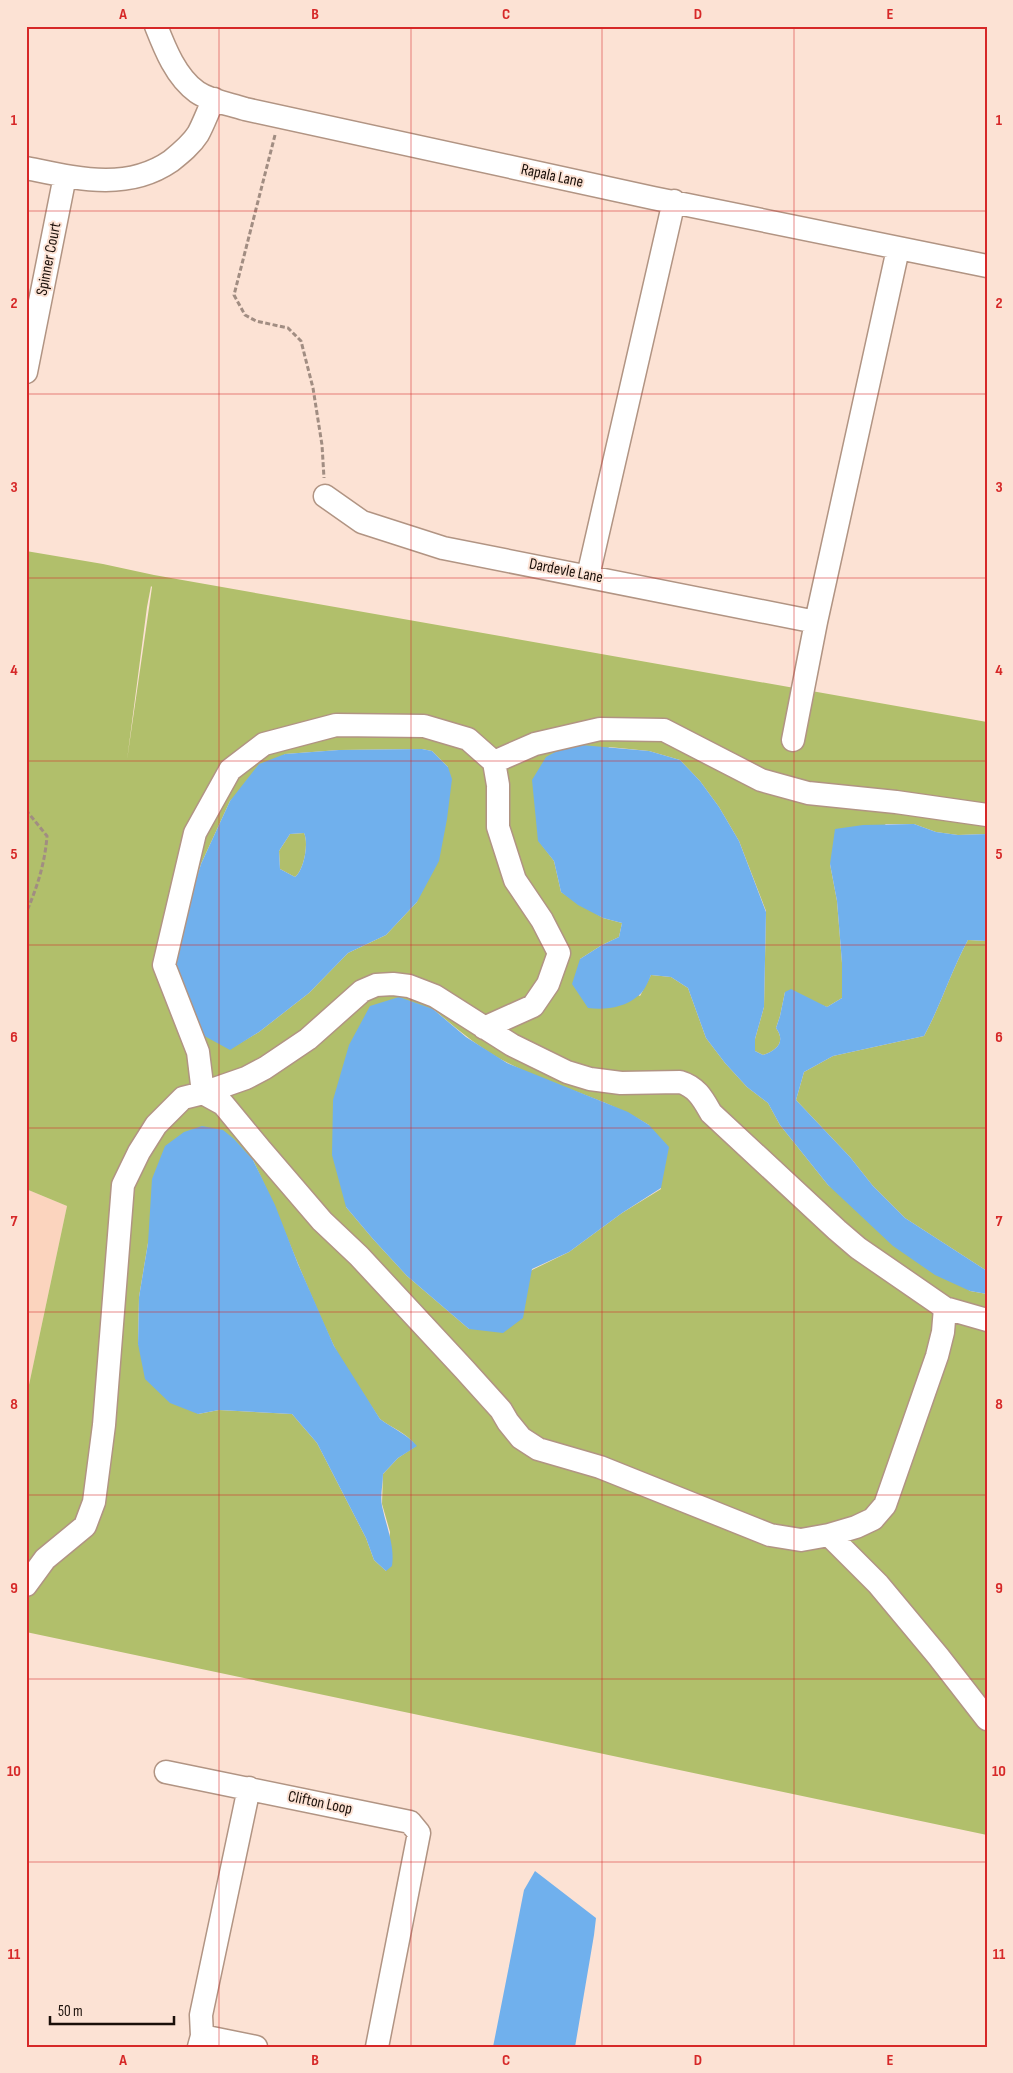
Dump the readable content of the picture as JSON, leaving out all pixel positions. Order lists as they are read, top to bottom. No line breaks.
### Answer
{"streets":{"street":["Rapala Lane","Spinner Court","Dardevle Lane","Clifton Loop"]},"scale_bar":"50 m","grid":{"columns":["A","B","C","D","E"],"rows":["1","2","3","4","5","6","7","8","9","10","11"]}}
